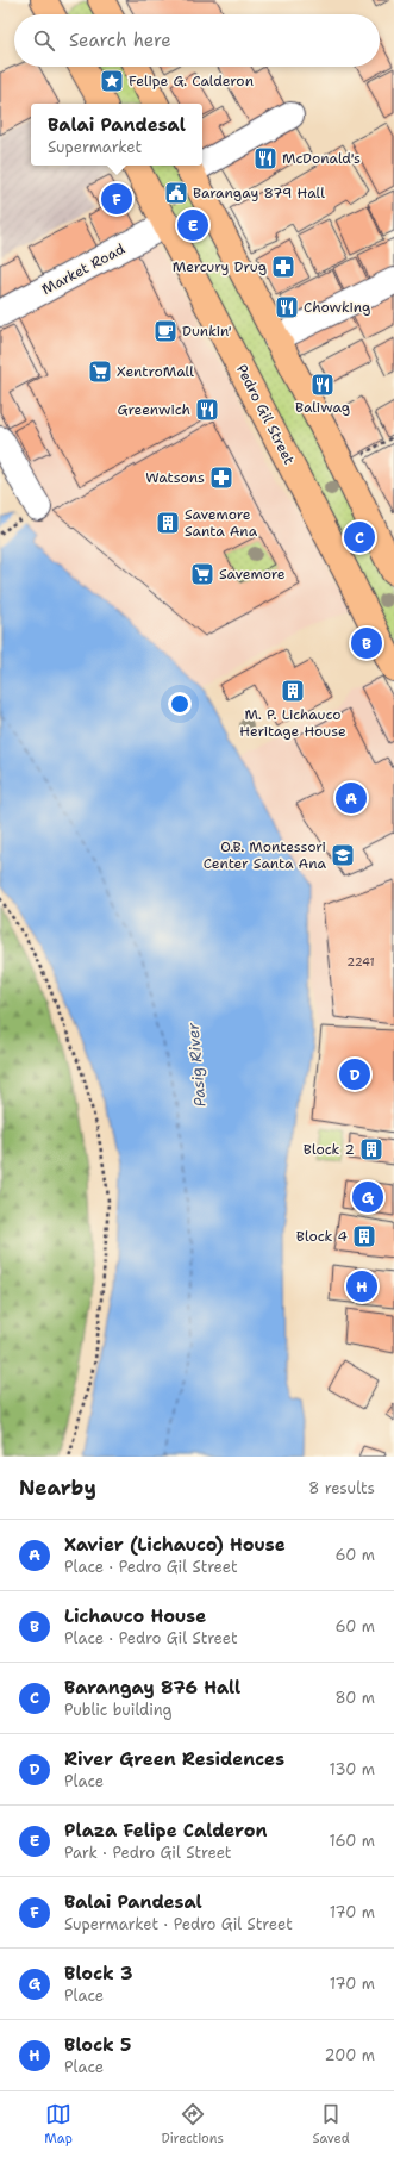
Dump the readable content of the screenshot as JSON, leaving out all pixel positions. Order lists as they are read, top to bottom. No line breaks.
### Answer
{"streets":{"main road":["Pedro Gil Street"],"street":["Market Road"]},"crossings":[["Market Road","Pedro Gil Street"]],"water":["Pasig River"],"places":{"place":["Felipe G. Calderon"],"restaurant":["McDonald's","Chowking","Baliwag","Greenwich"],"public building":["Barangay 879 Hall"],"pharmacy":["Mercury Drug","Watsons"],"cafe":["Dunkin'"],"supermarket":["XentroMall","Savemore"],"building":["Savemore Santa Ana","M. P. Lichauco Heritage House","Block 2","Block 4"],"school or university":["O.B. Montessori Center Santa Ana"]},"house_numbers":["2241"],"page":{"search":"Search here","popup":["Balai Pandesal","Supermarket"],"pins":["F","E","C","B","A","D","G","H"],"heading":["Nearby","8 results"],"list":[{"mark":"A","name":"Xavier (Lichauco) House","note":"Place · Pedro Gil Street","value":"60 m"},{"mark":"B","name":"Lichauco House","note":"Place · Pedro Gil Street","value":"60 m"},{"mark":"C","name":"Barangay 876 Hall","note":"Public building","value":"80 m"},{"mark":"D","name":"River Green Residences","note":"Place","value":"130 m"},{"mark":"E","name":"Plaza Felipe Calderon","note":"Park · Pedro Gil Street","value":"160 m"},{"mark":"F","name":"Balai Pandesal","note":"Supermarket · Pedro Gil Street","value":"170 m"},{"mark":"G","name":"Block 3","note":"Place","value":"170 m"},{"mark":"H","name":"Block 5","note":"Place","value":"200 m"}],"nav":["Map","Directions","Saved"]}}
